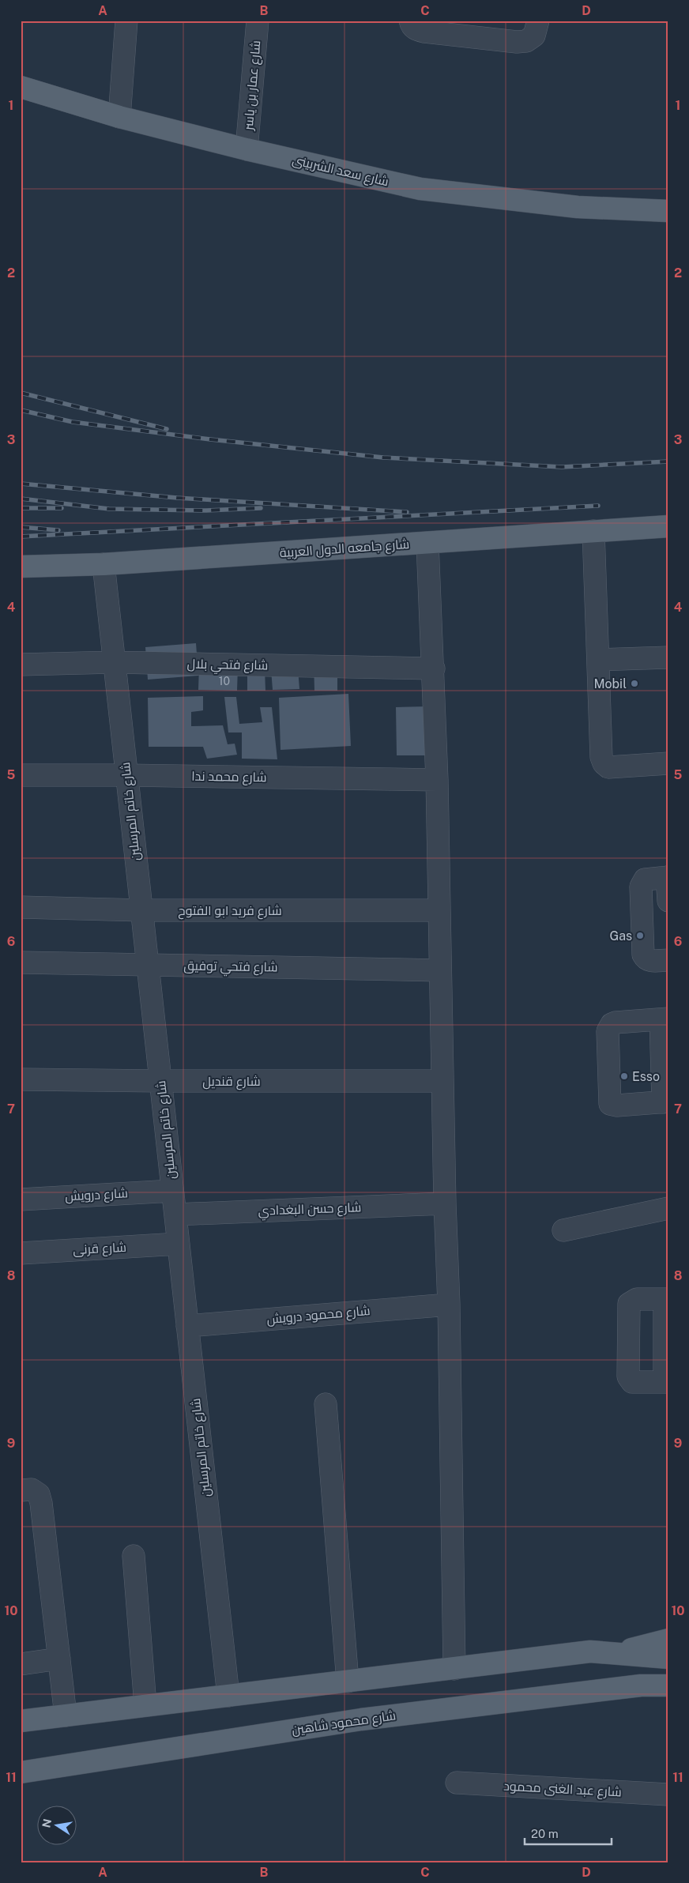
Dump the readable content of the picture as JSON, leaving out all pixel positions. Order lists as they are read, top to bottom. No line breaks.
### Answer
{"streets":{"main road":["شارع سعد الشربينى","شارع جامعه الدول العربية","شارع محمود شاهين"],"street":["شارع عمار بن ياسر","شارع فتحي بلال","شارع محمد ندا","شارع خاتم المرسلين","شارع فريد ابو الفتوح","شارع فتحي توفيق","شارع قنديل","شارع درويش","شارع حسن البغدادي","شارع قرنى","شارع محمود درويش","شارع عبد الغنى محمود"]},"crossings":[["شارع عمار بن ياسر","شارع سعد الشربينى"],["شارع جامعه الدول العربية","شارع خاتم المرسلين"],["شارع فتحي بلال","شارع خاتم المرسلين"],["شارع محمد ندا","شارع خاتم المرسلين"],["شارع خاتم المرسلين","شارع فريد ابو الفتوح"],["شارع خاتم المرسلين","شارع فتحي توفيق"],["شارع خاتم المرسلين","شارع قنديل"],["شارع خاتم المرسلين","شارع درويش"],["شارع خاتم المرسلين","شارع حسن البغدادي"],["شارع خاتم المرسلين","شارع قرنى"],["شارع خاتم المرسلين","شارع محمود درويش"]],"places":["Mobil","Gas","Esso"],"house_numbers":["10"],"scale_bar":"20 m","north":"left","grid":{"columns":["A","B","C","D"],"rows":["1","2","3","4","5","6","7","8","9","10","11"]}}
